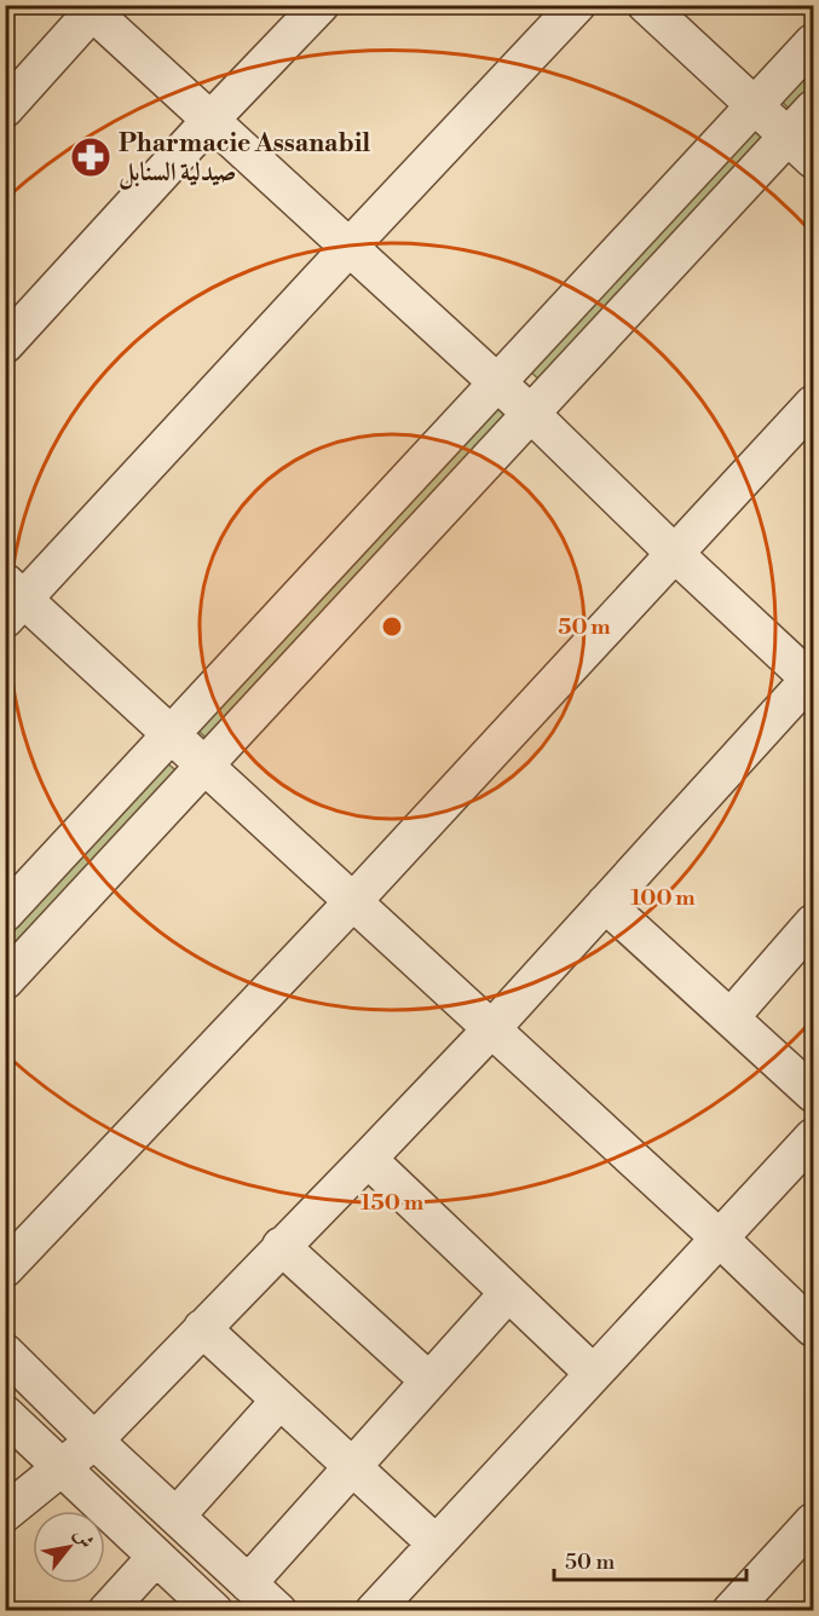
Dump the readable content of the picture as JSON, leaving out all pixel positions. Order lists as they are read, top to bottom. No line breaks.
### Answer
{"places":{"pharmacy":["Pharmacie Assanabil صيدلية السنابل"]},"scale_bar":"50 m","north":"top right","rings":["50 m","100 m","150 m"]}
